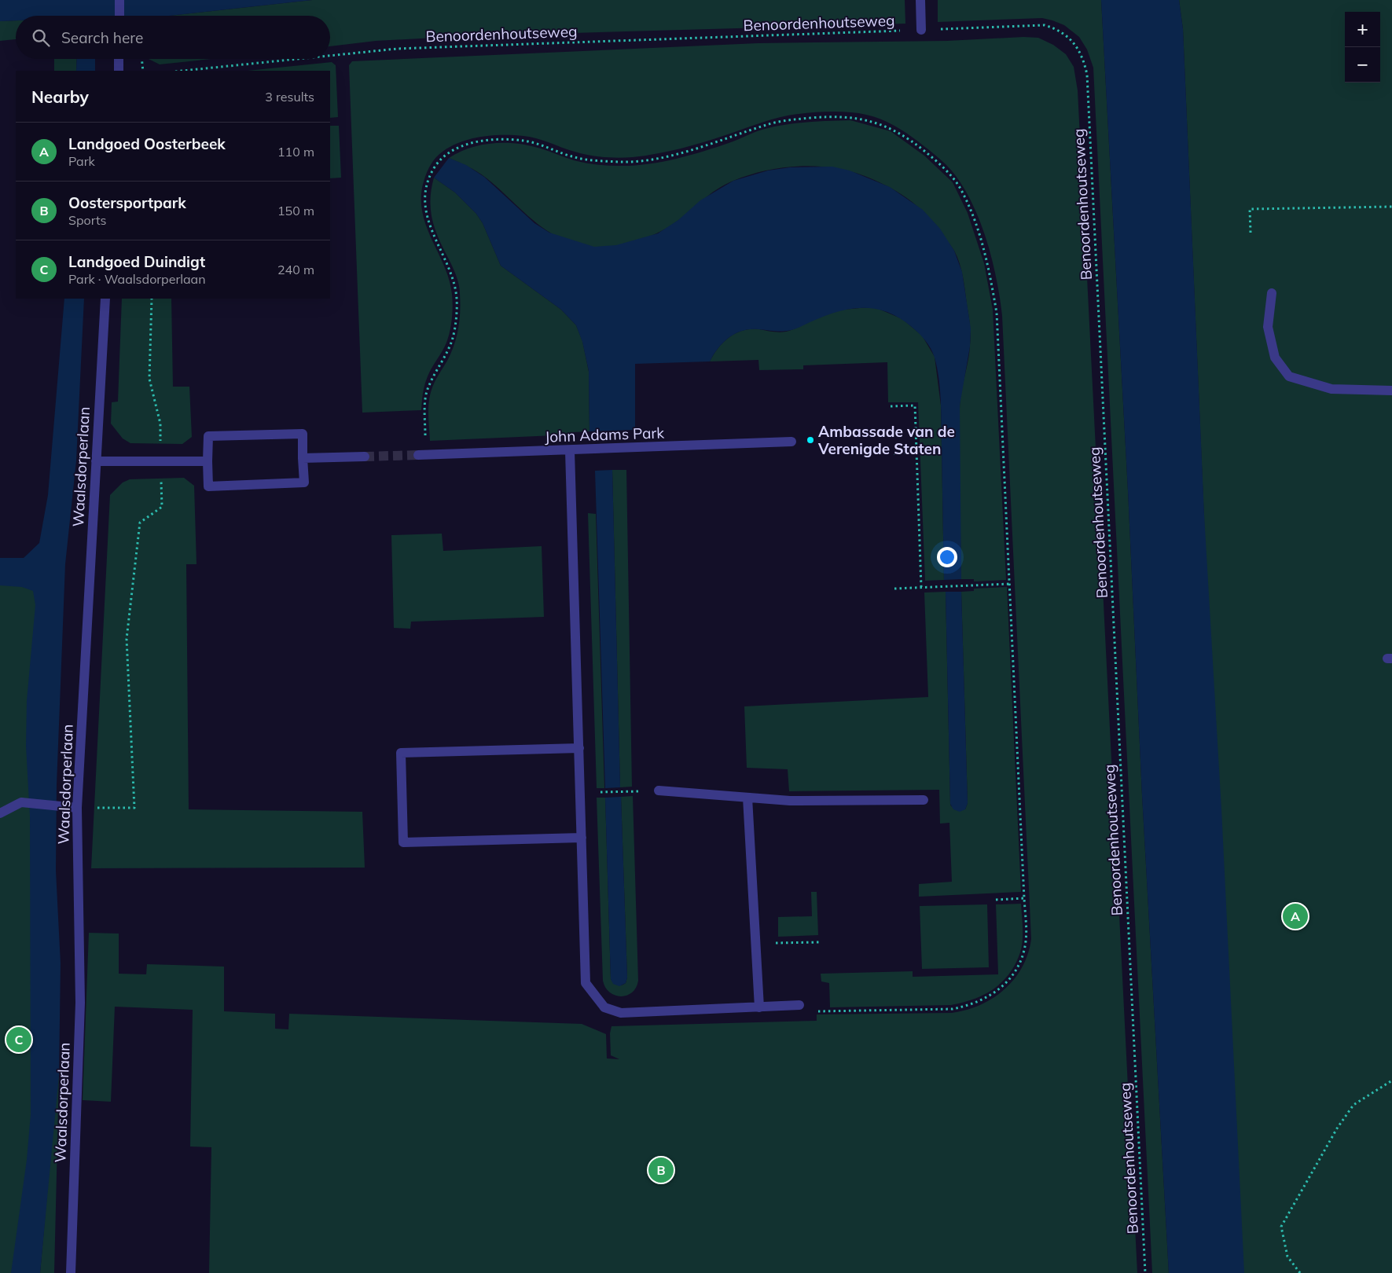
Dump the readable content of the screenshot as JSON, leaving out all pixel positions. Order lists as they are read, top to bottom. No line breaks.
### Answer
{"streets":{"street":["John Adams Park","Waalsdorperlaan"],"path":["Benoordenhoutseweg"]},"places":["Ambassade van de Verenigde Staten"],"page":{"map_buttons":["+","−"],"search":"Search here","heading":["Nearby","3 results"],"list":[{"mark":"A","name":"Landgoed Oosterbeek","note":"Park","value":"110 m"},{"mark":"B","name":"Oostersportpark","note":"Sports","value":"150 m"},{"mark":"C","name":"Landgoed Duindigt","note":"Park · Waalsdorperlaan","value":"240 m"}],"pins":["A","C","B"]}}
